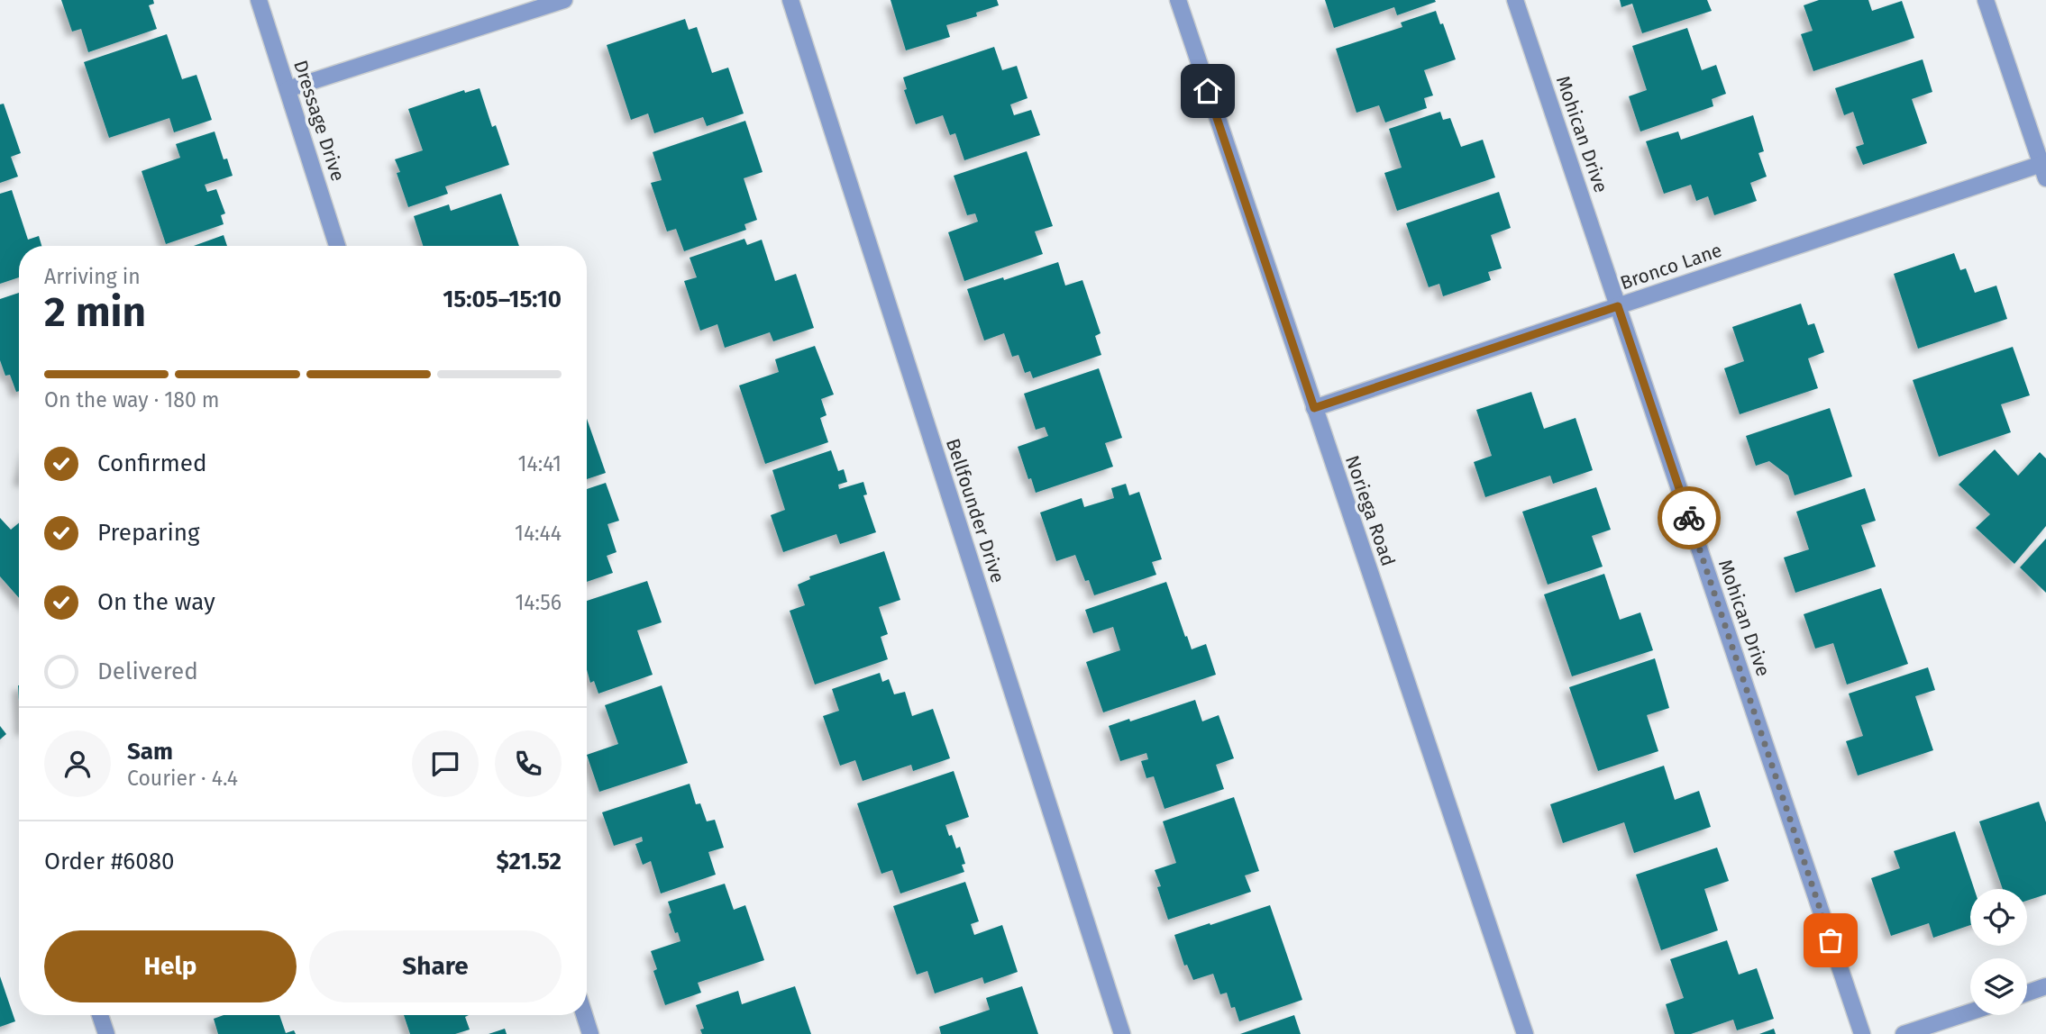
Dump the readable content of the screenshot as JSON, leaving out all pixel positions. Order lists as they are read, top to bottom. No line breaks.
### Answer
{"streets":{"street":["Dressage Drive","Mohican Drive","Bronco Lane","Bellfounder Drive","Noriega Road"]},"crossings":[["Mohican Drive","Bronco Lane"],["Bronco Lane","Noriega Road"]],"page":{"heading":["2 min","Arriving in","15:05–15:10"],"panel":["Sam","Courier · 4.4","Order #6080","$21.52"],"bar":"On the way · 180 m","list":[["Confirmed","14:41"],["Preparing","14:44"],["On the way","14:56"],"Delivered"],"buttons":["Help","Share"]}}
